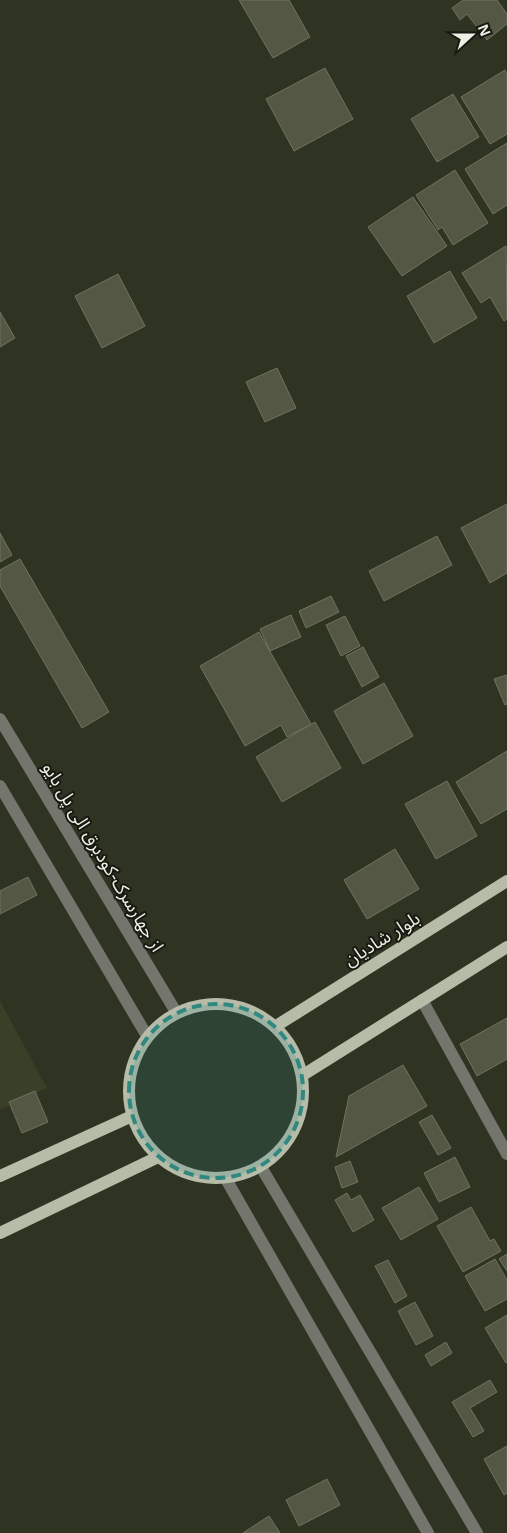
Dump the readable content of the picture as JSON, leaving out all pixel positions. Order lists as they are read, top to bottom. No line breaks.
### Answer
{"streets":{"main road":["بلوار شادیان"],"street":["از جهارسرک-کودبرق الی پل بایو"]},"crossings":[["از جهارسرک-کودبرق الی پل بایو","بلوار شادیان"]],"north":"right"}
